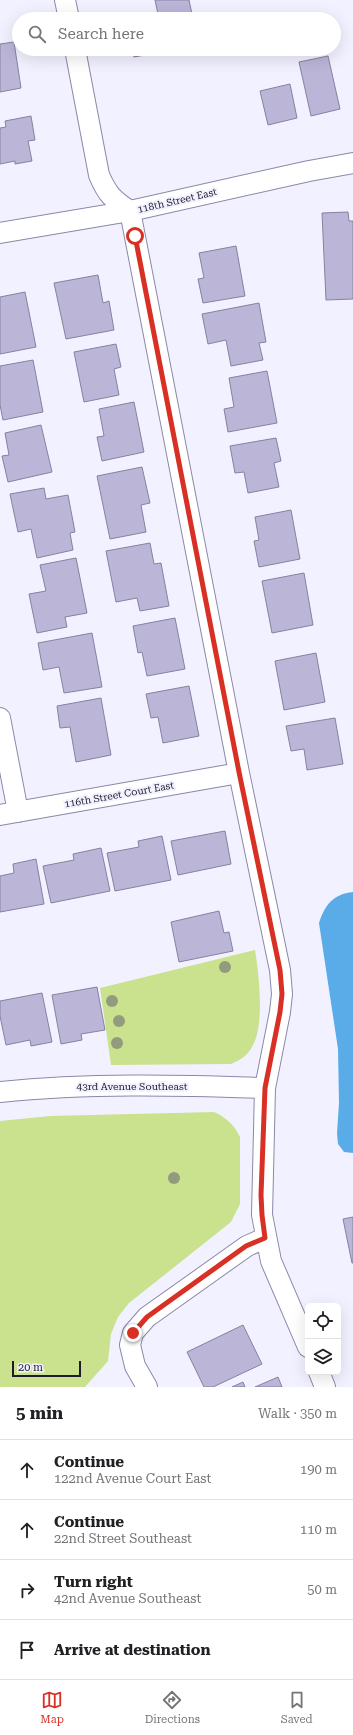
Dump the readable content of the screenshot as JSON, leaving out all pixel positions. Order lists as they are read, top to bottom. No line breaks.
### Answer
{"streets":{"street":["118th Street East","116th Street Court East","43rd Avenue Southeast"]},"scale_bar":"20 m","page":{"search":"Search here","scale":"20 m","heading":["5 min","Walk · 350 m"],"list":[["Continue","122nd Avenue Court East","190 m"],["Continue","22nd Street Southeast","110 m"],["Turn right","42nd Avenue Southeast","50 m"],"Arrive at destination"],"nav":["Map","Directions","Saved"]}}
